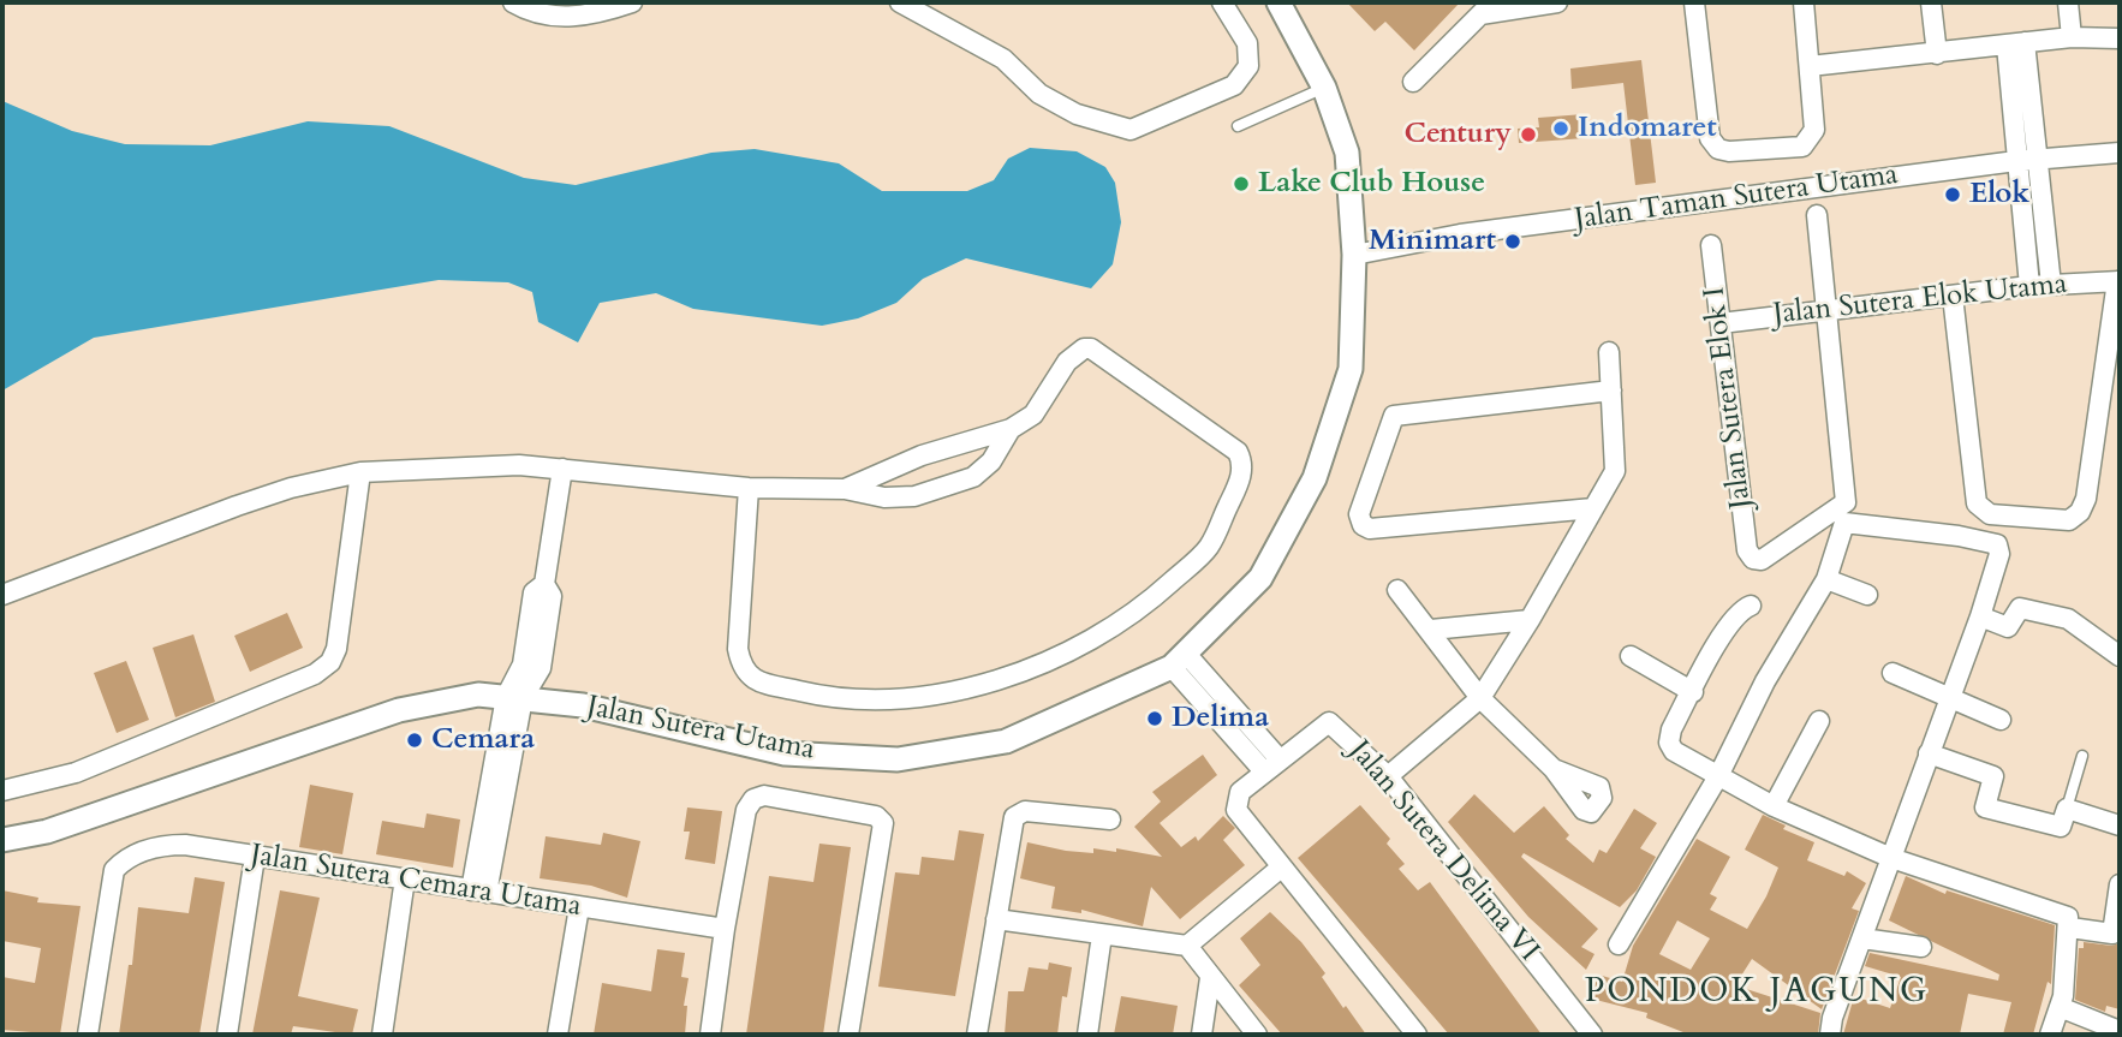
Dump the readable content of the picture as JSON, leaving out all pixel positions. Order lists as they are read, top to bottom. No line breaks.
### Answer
{"streets":{"street":["Jalan Taman Sutera Utama","Jalan Sutera Elok Utama","Jalan Sutera Elok I","Jalan Sutera Utama","Jalan Sutera Delima VI","Jalan Sutera Cemara Utama"]},"crossings":[["Jalan Taman Sutera Utama","Jalan Sutera Utama"],["Jalan Sutera Elok Utama","Jalan Sutera Elok I"]],"districts":["PONDOK JAGUNG"],"places":["Indomaret","Century","Lake Club House","Elok","Minimart","Delima","Cemara"]}
